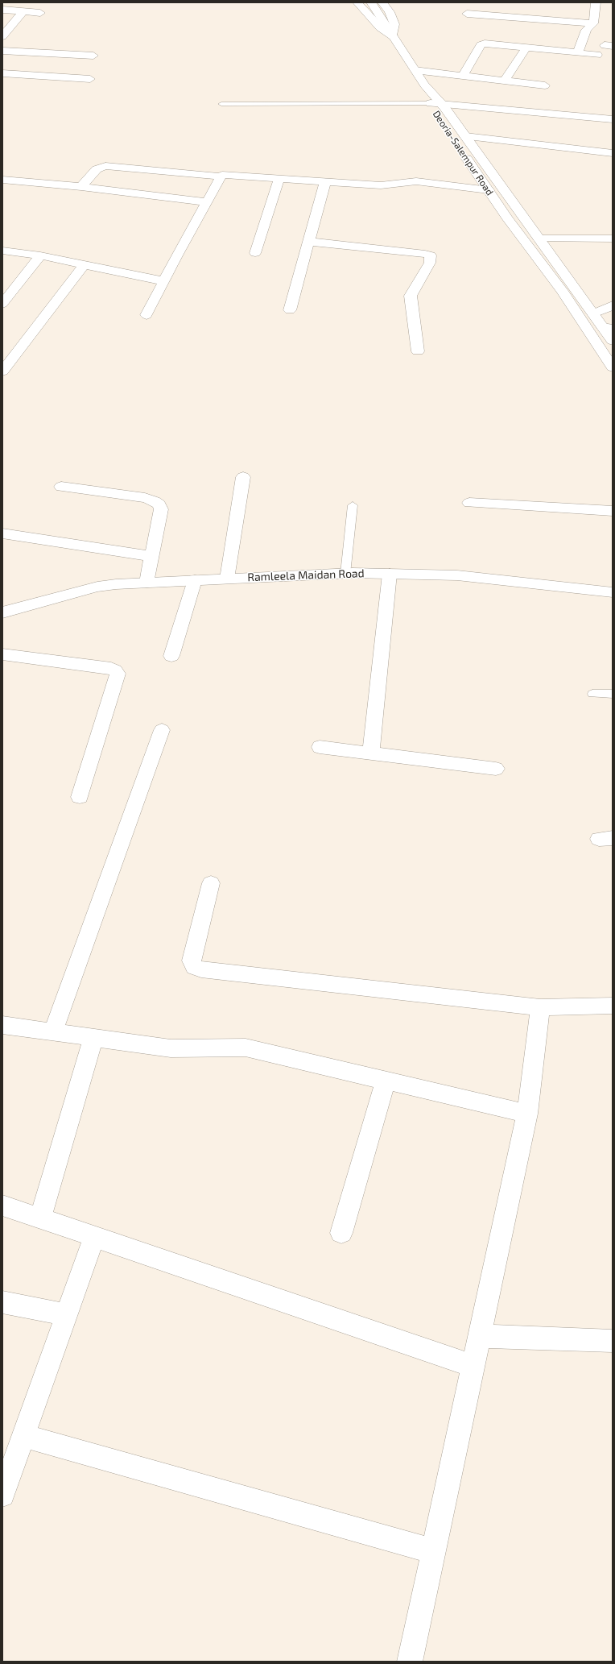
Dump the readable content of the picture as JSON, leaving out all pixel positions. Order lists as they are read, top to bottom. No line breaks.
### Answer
{"streets":{"main road":["Deoria-Salempur Road","Ramleela Maidan Road"]}}
